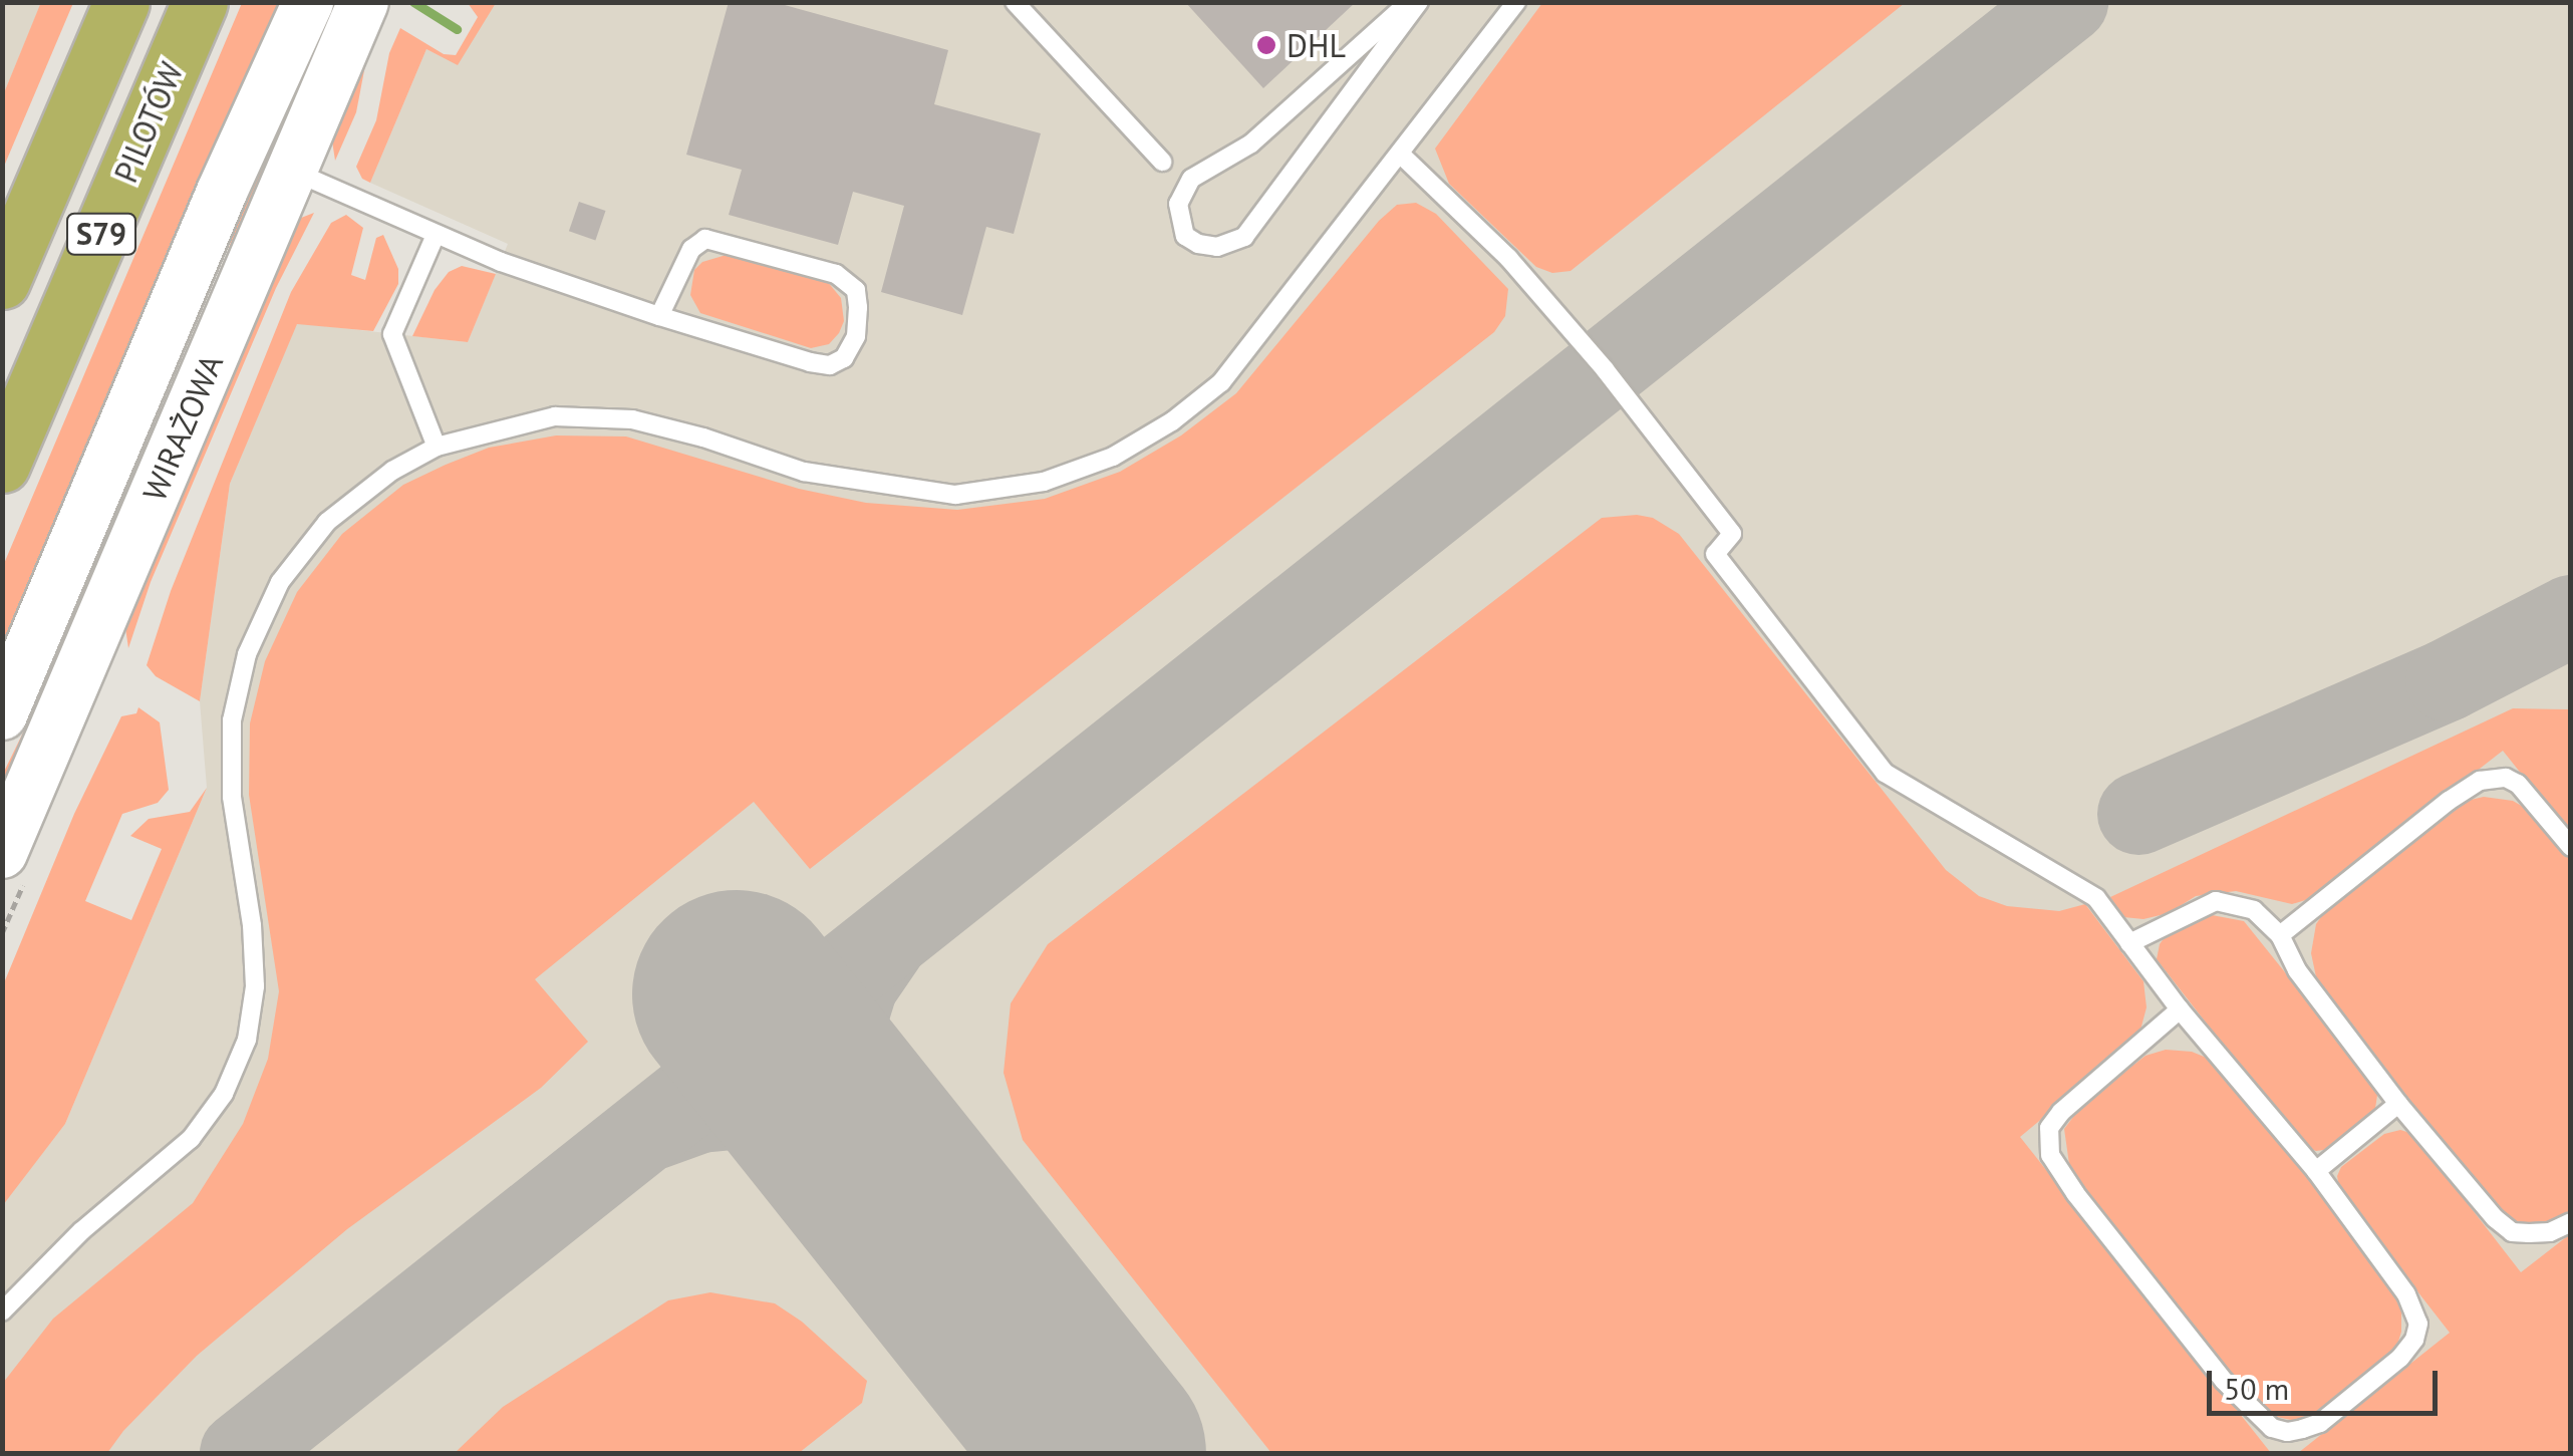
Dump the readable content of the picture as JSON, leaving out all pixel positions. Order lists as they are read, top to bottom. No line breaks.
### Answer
{"streets":{"highway":["PILOTÓW","S79"],"main road":["WIRAŻOWA"]},"places":["DHL"],"scale_bar":"50 m"}
